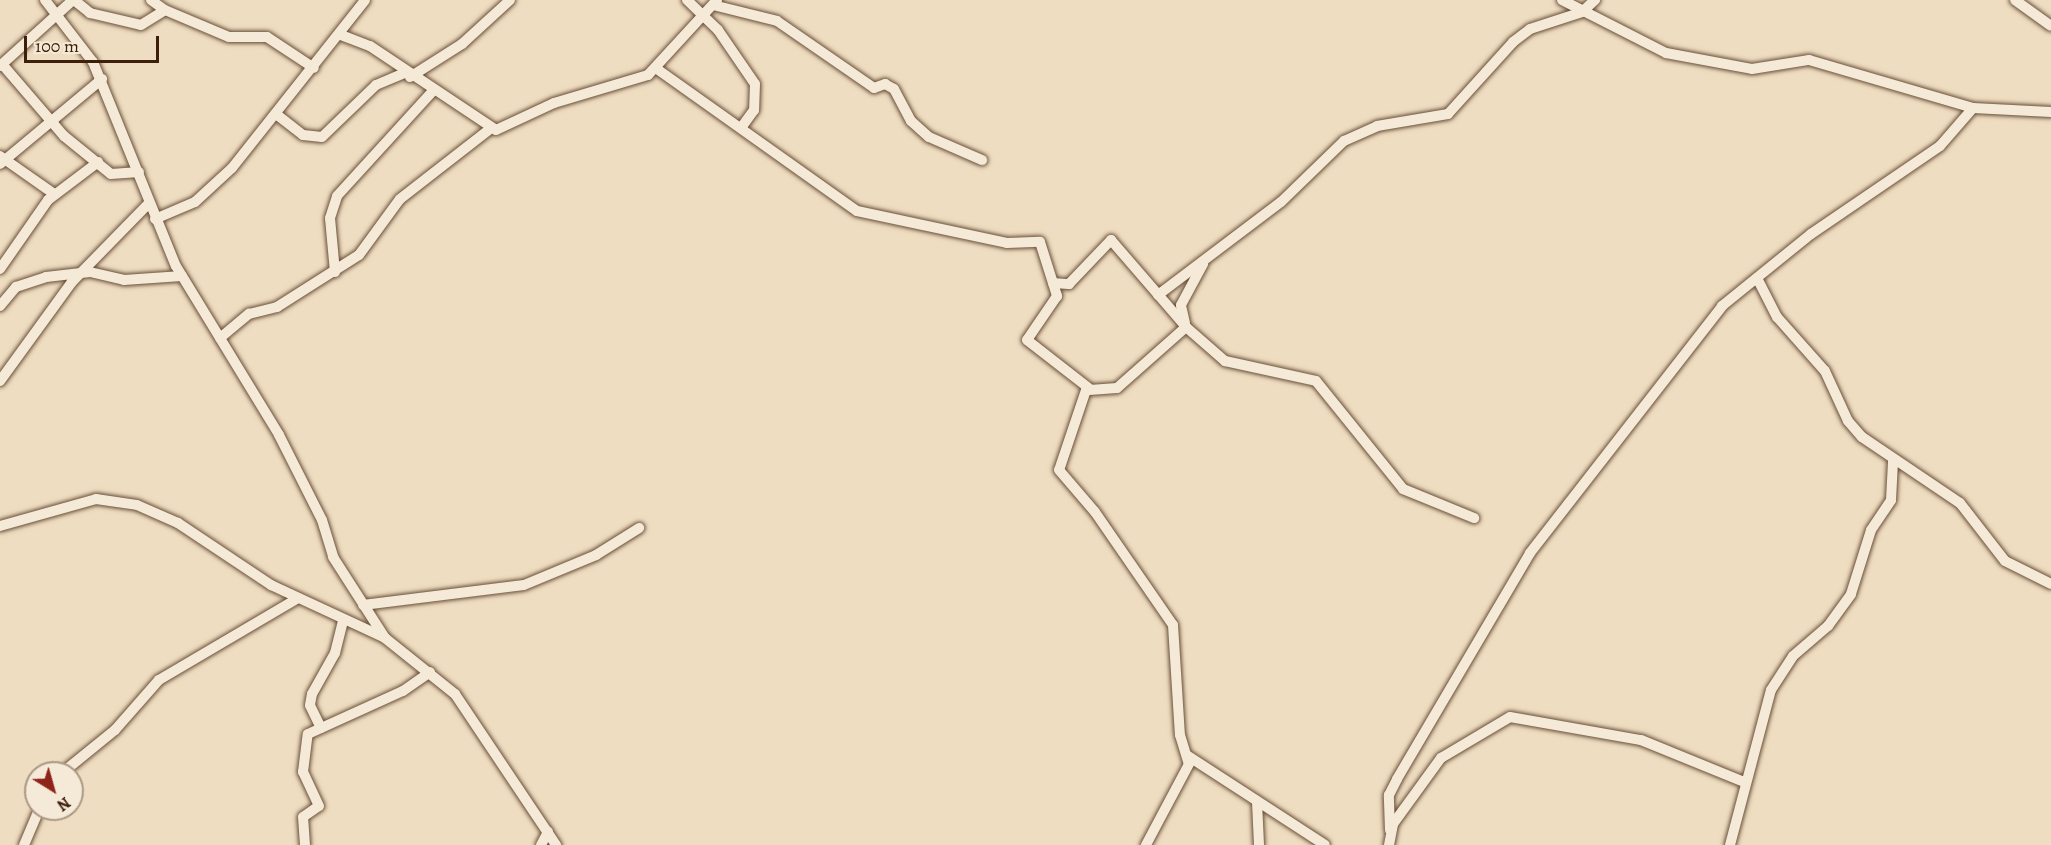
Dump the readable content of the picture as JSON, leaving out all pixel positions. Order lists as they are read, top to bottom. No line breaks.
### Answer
{"scale_bar":"100 m","north":"bottom right"}
